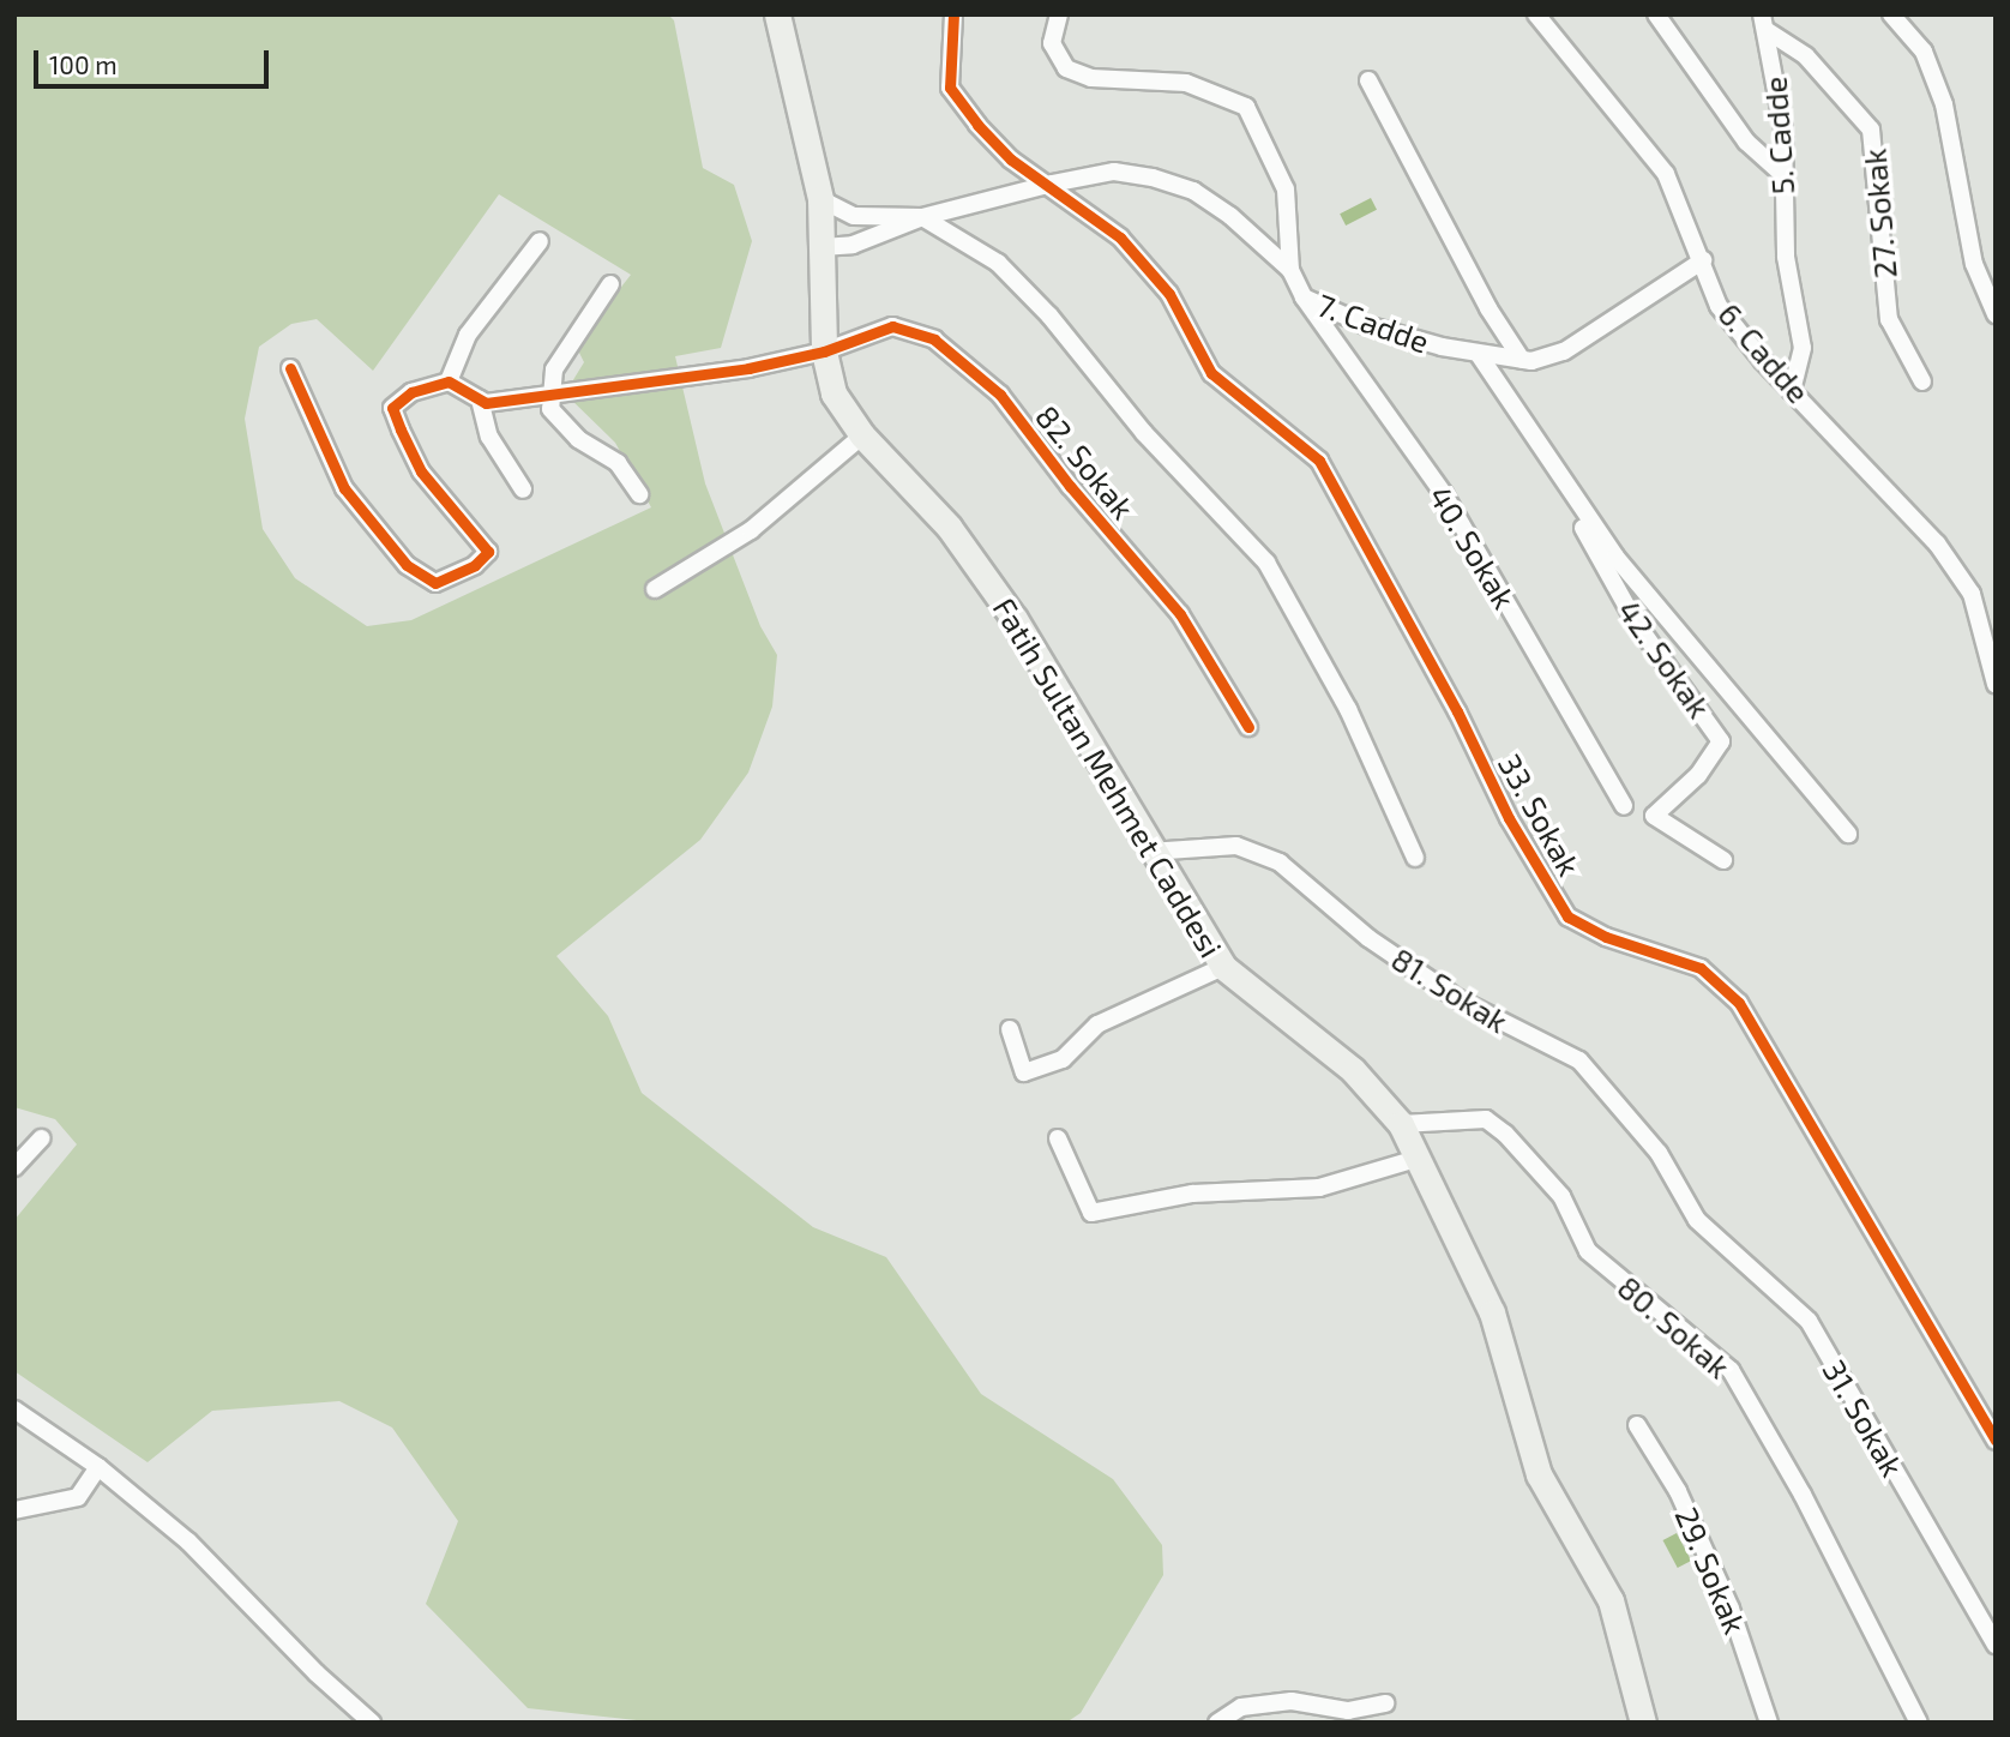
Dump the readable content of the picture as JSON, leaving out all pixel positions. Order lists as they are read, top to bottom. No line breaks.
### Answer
{"streets":{"main road":["Fatih Sultan Mehmet Caddesi"],"street":["5. Cadde","27. Sokak","7. Cadde","6. Cadde","82. Sokak","40. Sokak","42. Sokak","33. Sokak","81. Sokak","80. Sokak","31. Sokak","29. Sokak"]},"crossings":[["5. Cadde","27. Sokak"],["5. Cadde","6. Cadde"],["7. Cadde","6. Cadde"],["7. Cadde","40. Sokak"],["7. Cadde","42. Sokak"],["7. Cadde","Fatih Sultan Mehmet Caddesi"],["7. Cadde","33. Sokak"],["82. Sokak","Fatih Sultan Mehmet Caddesi"],["Fatih Sultan Mehmet Caddesi","81. Sokak"],["Fatih Sultan Mehmet Caddesi","80. Sokak"],["81. Sokak","31. Sokak"]],"scale_bar":"100 m"}
